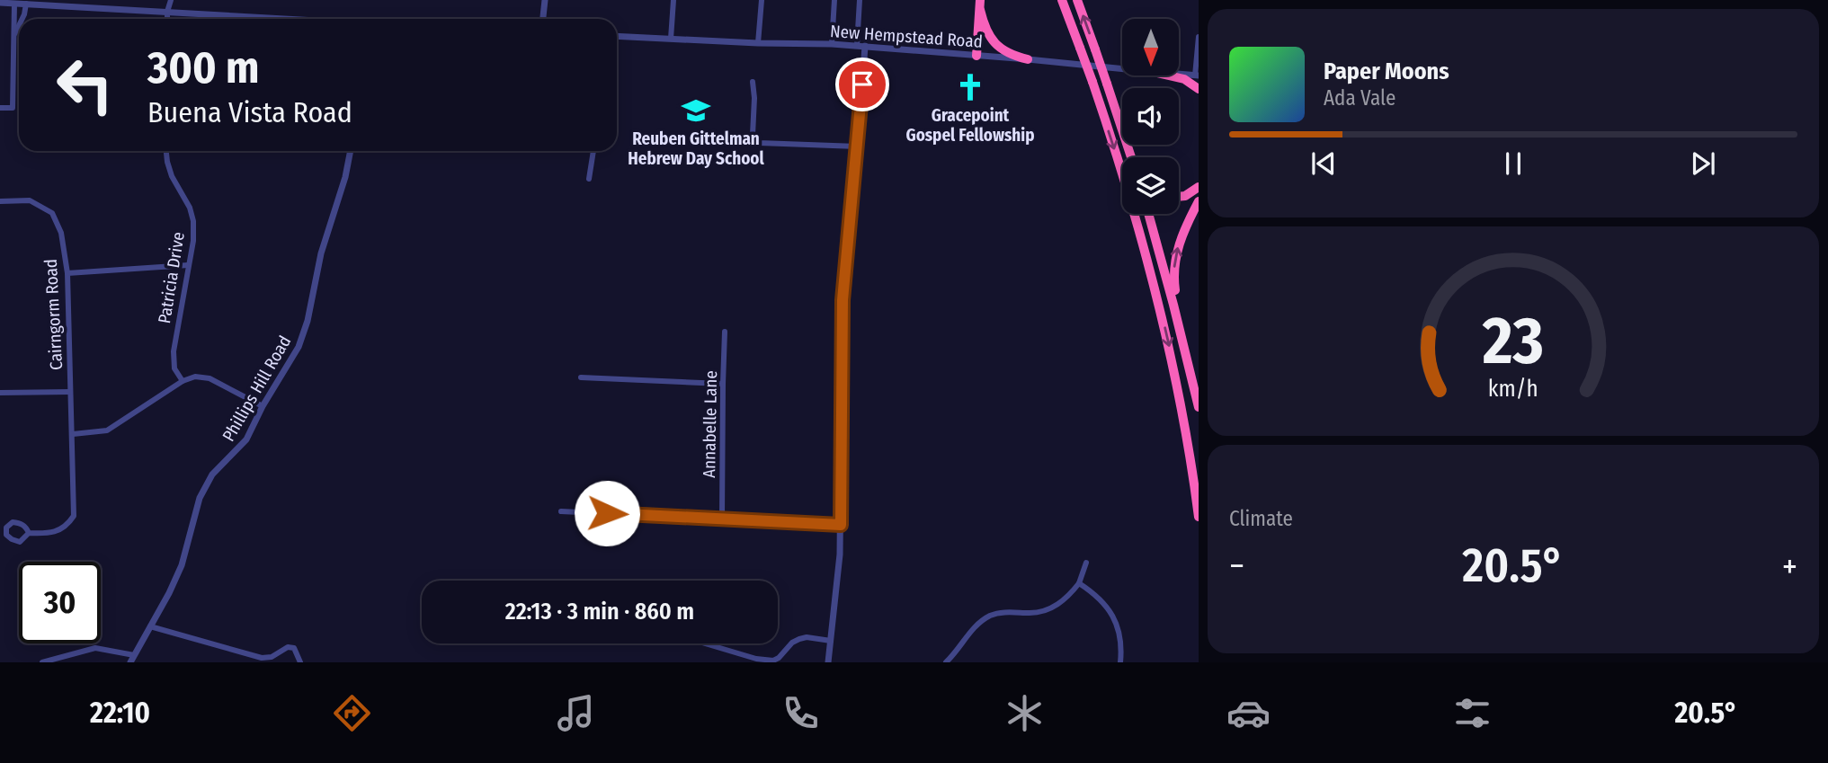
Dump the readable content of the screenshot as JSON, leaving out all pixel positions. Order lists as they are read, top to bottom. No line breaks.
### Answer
{"streets":{"street":["New Hempstead Road","Patricia Drive","Cairngorm Road","Phillips Hill Road","Annabelle Lane"]},"places":{"church":["Gracepoint Gospel Fellowship"],"school or university":["Reuben Gittelman Hebrew Day School"]},"north":"bottom","page":{"turn":["300 m","Buena Vista Road"],"song":["Paper Moons","Ada Vale"],"tile":"Climate","heat":["−","20.5°","+"],"limit":"30","trip":"22:13 · 3 min · 860 m","tabs":["22:10","20.5°"],"gauge":["23","km/h"]}}
